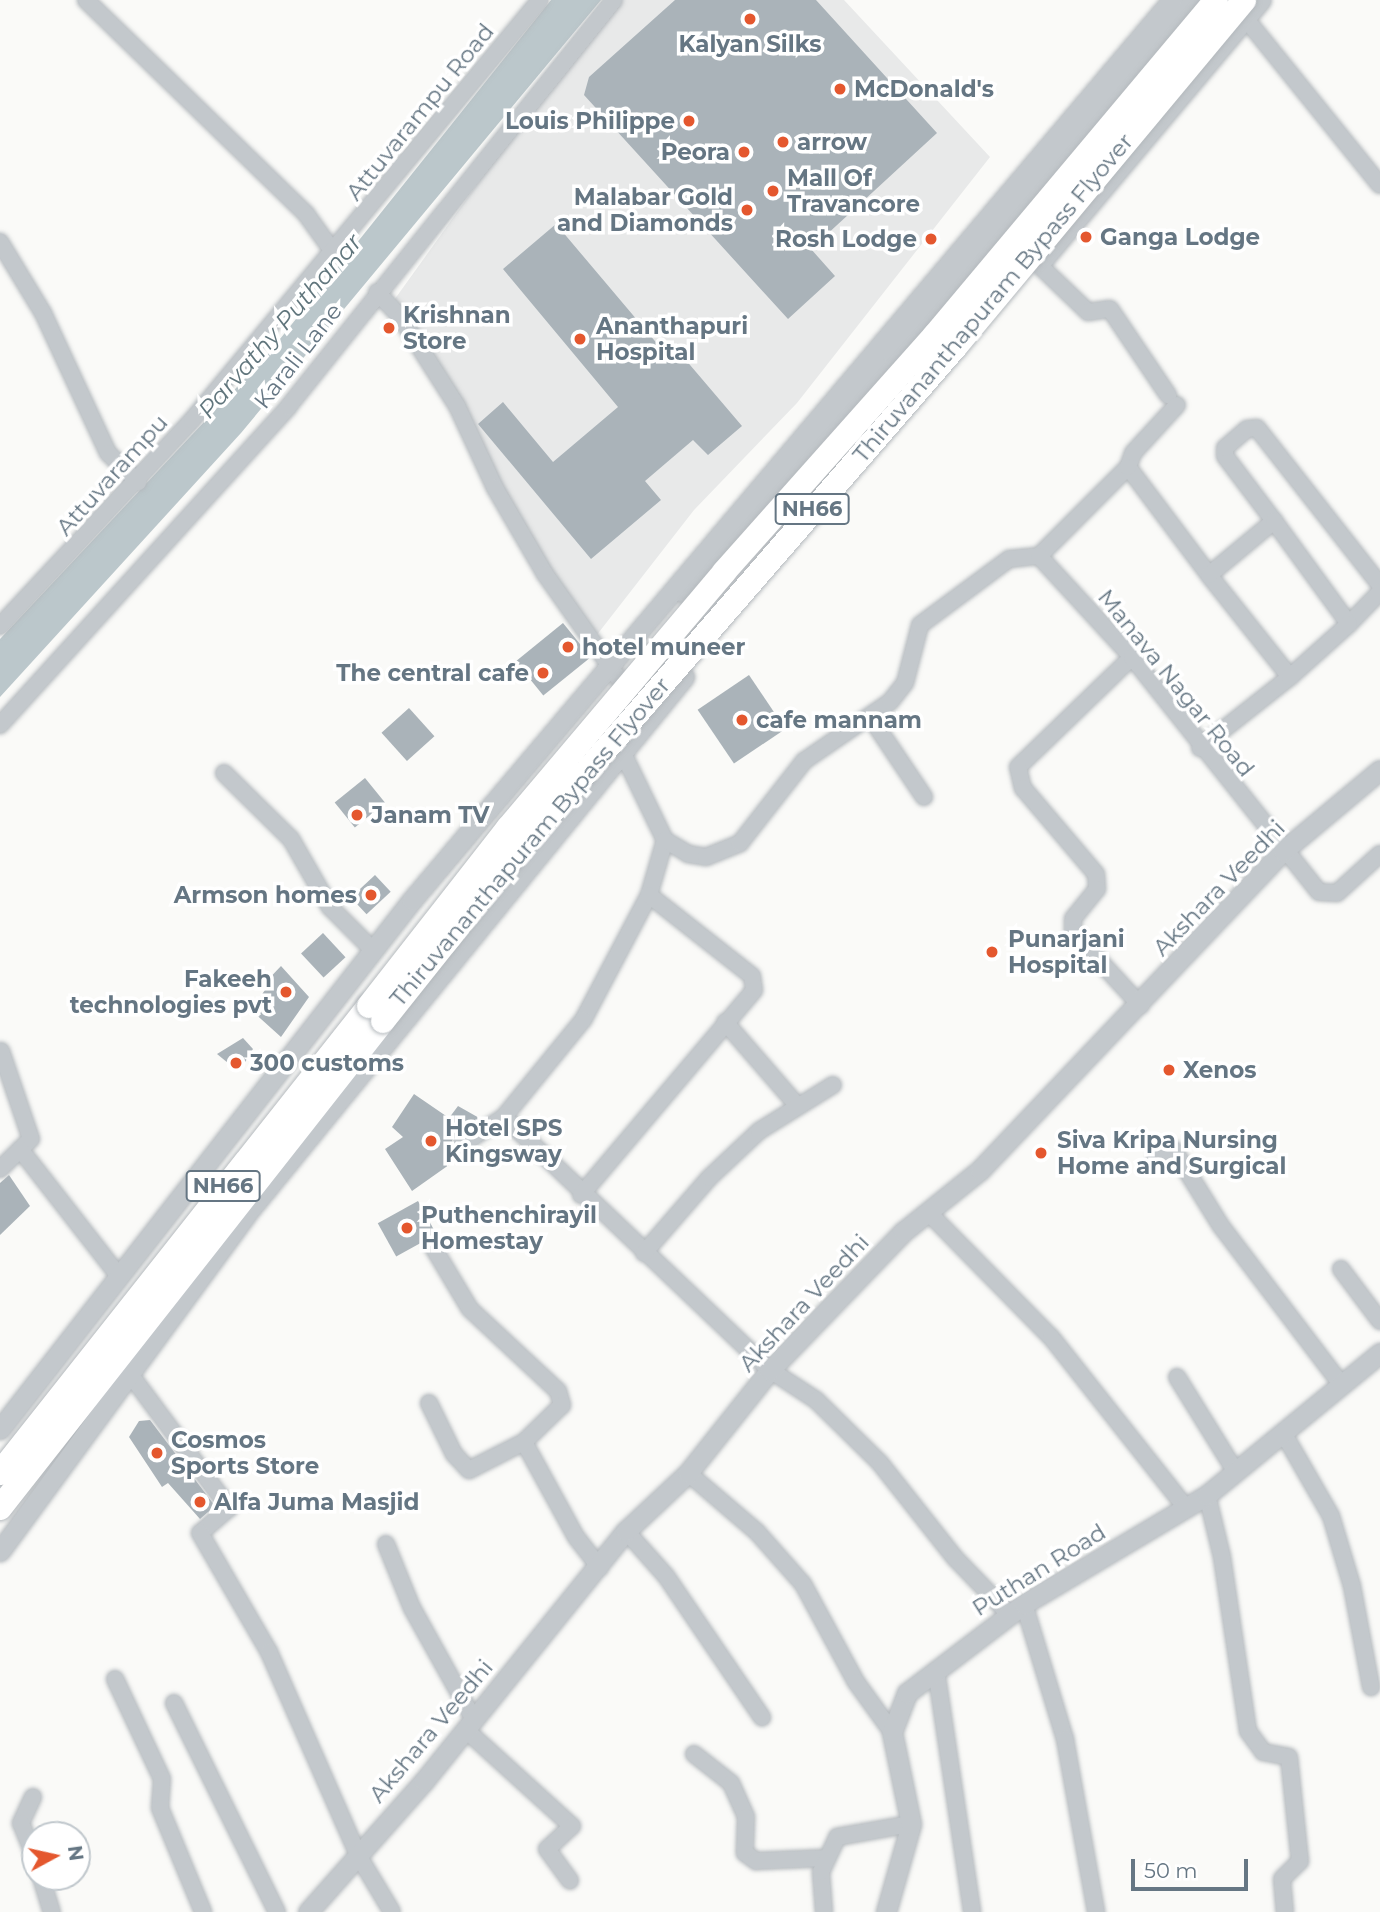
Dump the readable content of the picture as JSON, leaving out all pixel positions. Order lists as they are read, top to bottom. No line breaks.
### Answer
{"streets":{"highway":["Thiruvananthapuram Bypass Flyover","NH66"],"street":["Attuvarampu Road","Karali Lane","Attuvarampu","Manava Nagar Road","Akshara Veedhi","Puthan Road"]},"crossings":[["Attuvarampu Road","Attuvarampu"],["Manava Nagar Road","Akshara Veedhi"]],"water":["Parvathy Puthanar"],"places":["Kalyan Silks","McDonald's","Louis Philippe","arrow","Peora","Mall Of Travancore","Malabar Gold and Diamonds","Ganga Lodge","Rosh Lodge","Krishnan Store","Ananthapuri Hospital","hotel muneer","The central cafe","cafe mannam","Janam TV","Armson homes","Punarjani Hospital","Fakeeh technologies pvt","300 customs","Xenos","Hotel SPS Kingsway","Siva Kripa Nursing Home and Surgical","Puthenchirayil Homestay","Cosmos Sports Store","Alfa Juma Masjid"],"scale_bar":"50 m","north":"right"}
